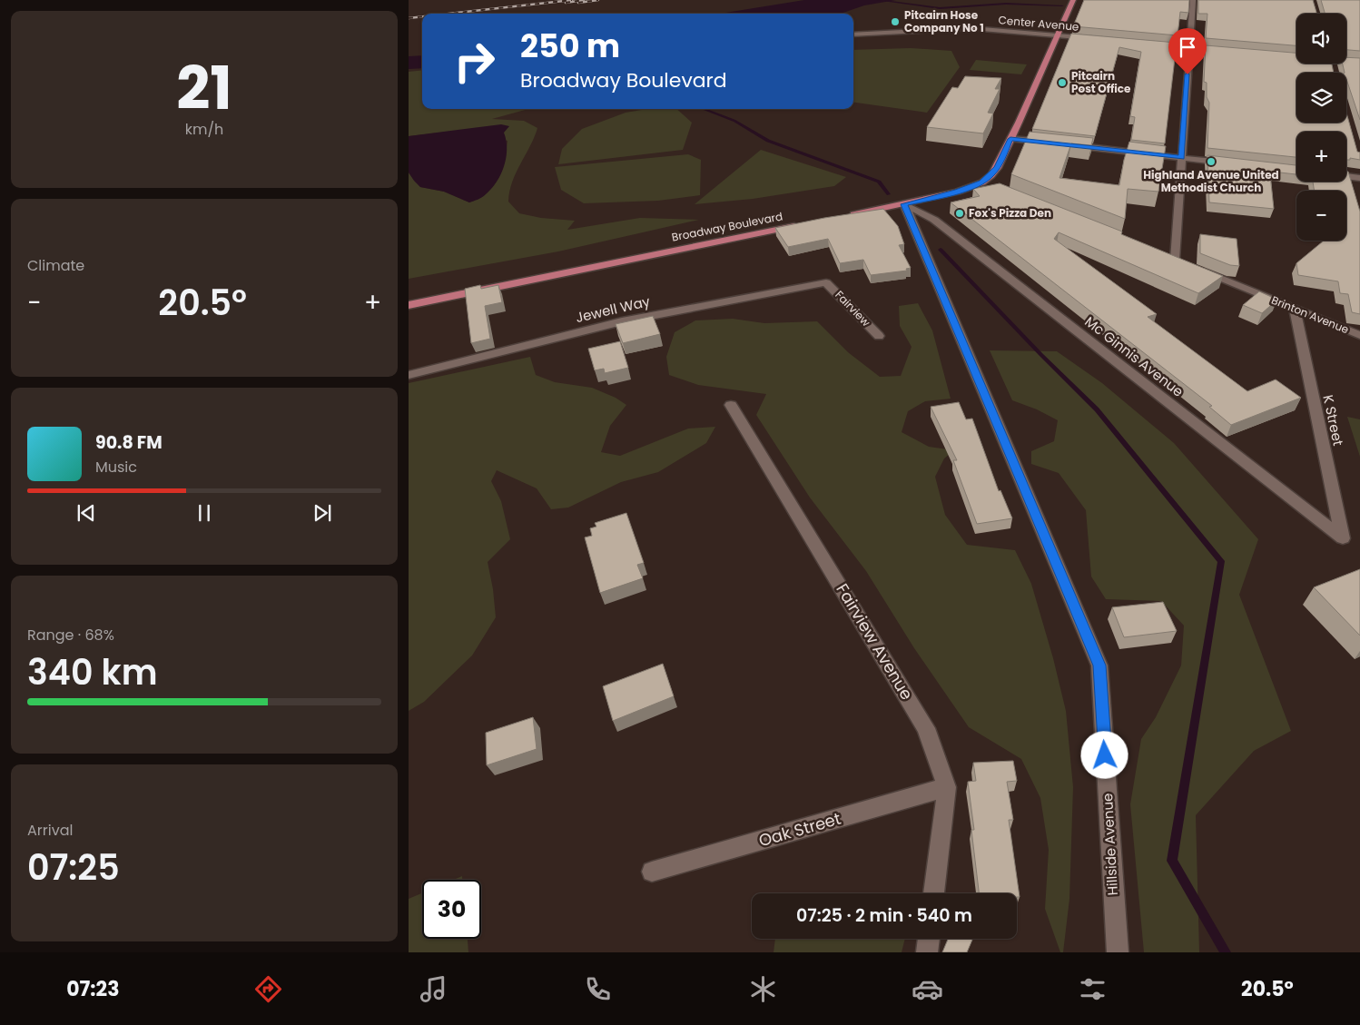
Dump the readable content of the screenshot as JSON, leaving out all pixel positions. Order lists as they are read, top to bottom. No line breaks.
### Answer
{"streets":{"main road":["Broadway Boulevard"],"street":["Center Avenue","Fairview","Jewell Way","Brinton Avenue","Mc Ginnis Avenue","K Street","Fairview Avenue","Oak Street","Hillside Avenue"]},"crossings":[["Fairview","Jewell Way"],["Brinton Avenue","K Street"],["Mc Ginnis Avenue","K Street"],["Mc Ginnis Avenue","Hillside Avenue"],["Fairview Avenue","Oak Street"]],"places":["Pitcairn Hose Company No 1","Pitcairn Post Office","Highland Avenue United Methodist Church","Fox's Pizza Den"],"page":{"tile":[["21","km/h"],"Climate",["Range · 68%","340 km"],["Arrival","07:25"]],"map_buttons":["+","−"],"turn":["250 m","Broadway Boulevard"],"heat":["−","20.5°","+"],"song":["90.8 FM","Music"],"limit":"30","trip":"07:25 · 2 min · 540 m","tabs":["07:23","20.5°"]}}
